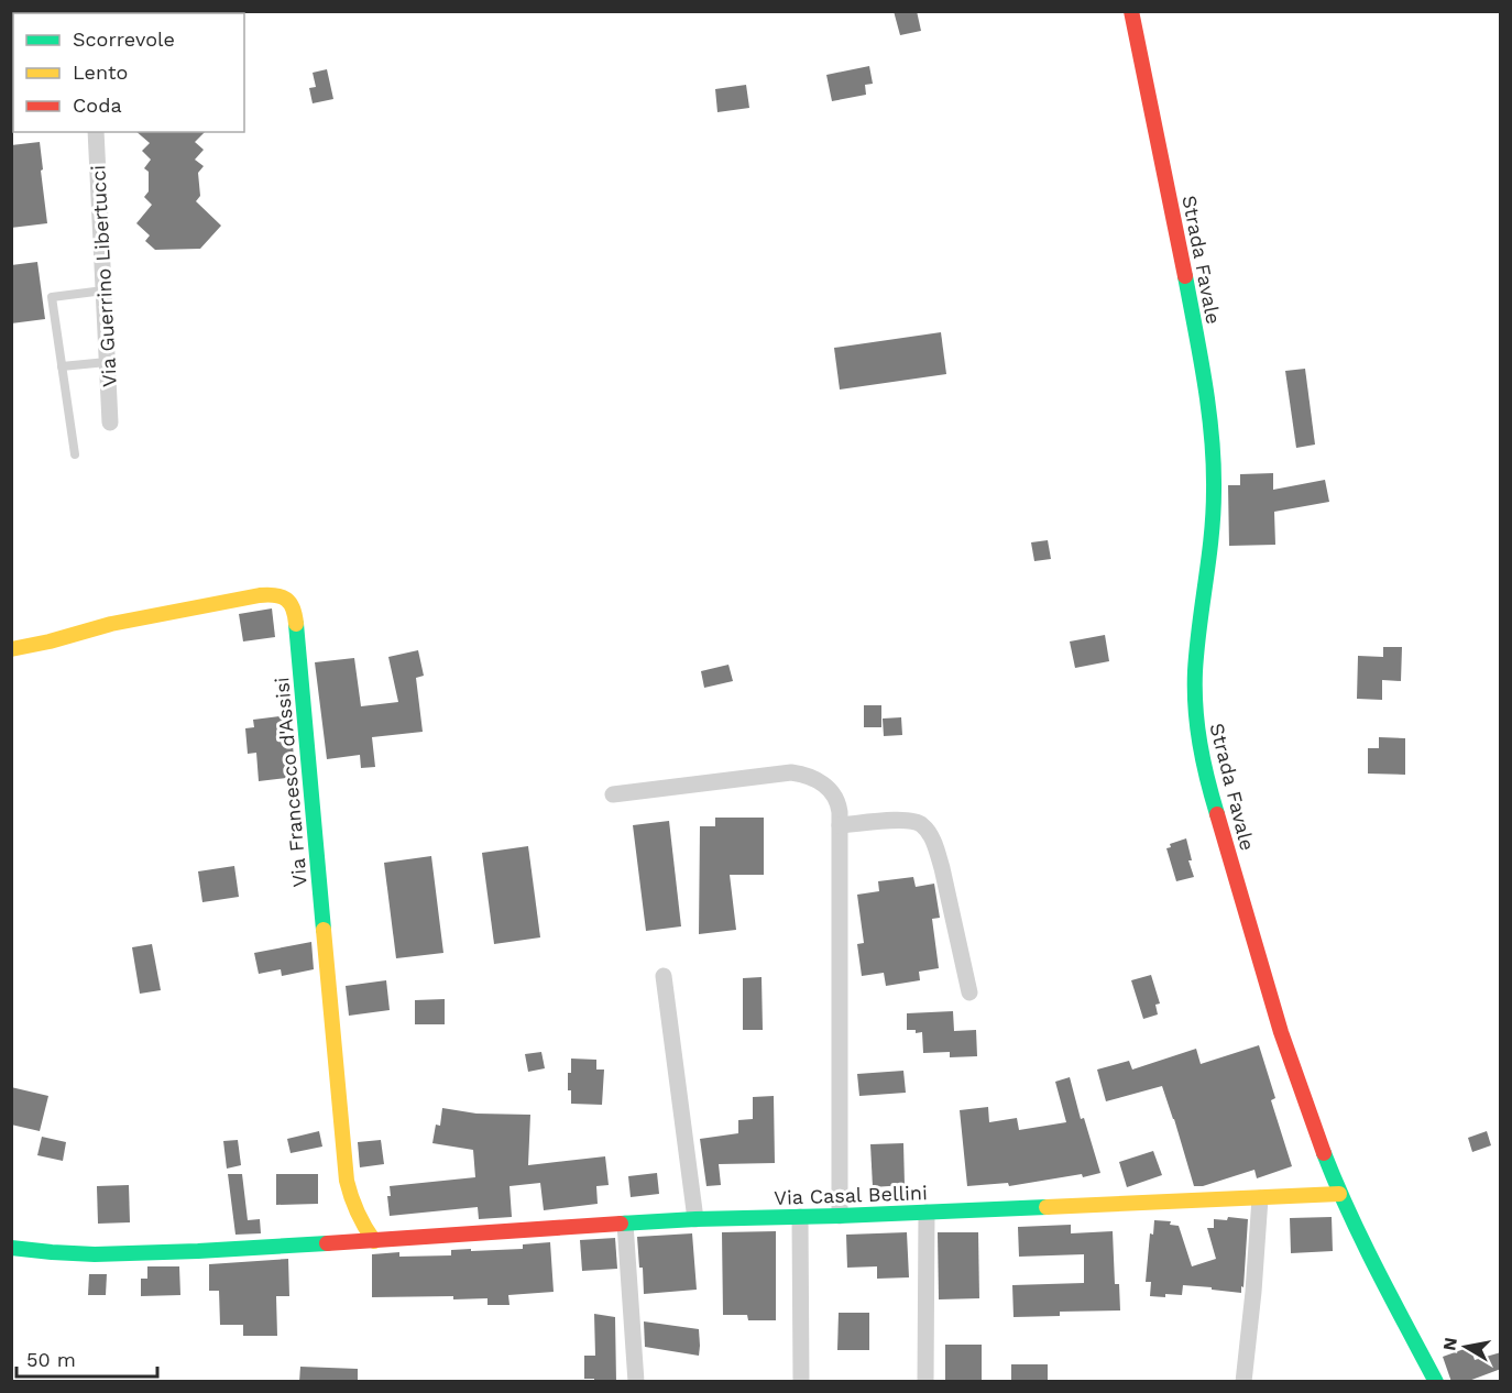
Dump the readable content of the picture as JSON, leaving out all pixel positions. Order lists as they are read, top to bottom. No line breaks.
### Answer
{"streets":{"street":["Strada Favale","Via Guerrino Libertucci","Via Francesco d'Assisi","Via Casal Bellini"]},"crossings":[["Strada Favale","Via Casal Bellini"],["Via Francesco d'Assisi","Via Casal Bellini"]],"legend":["Scorrevole","Lento","Coda"],"scale_bar":"50 m","north":"left"}
